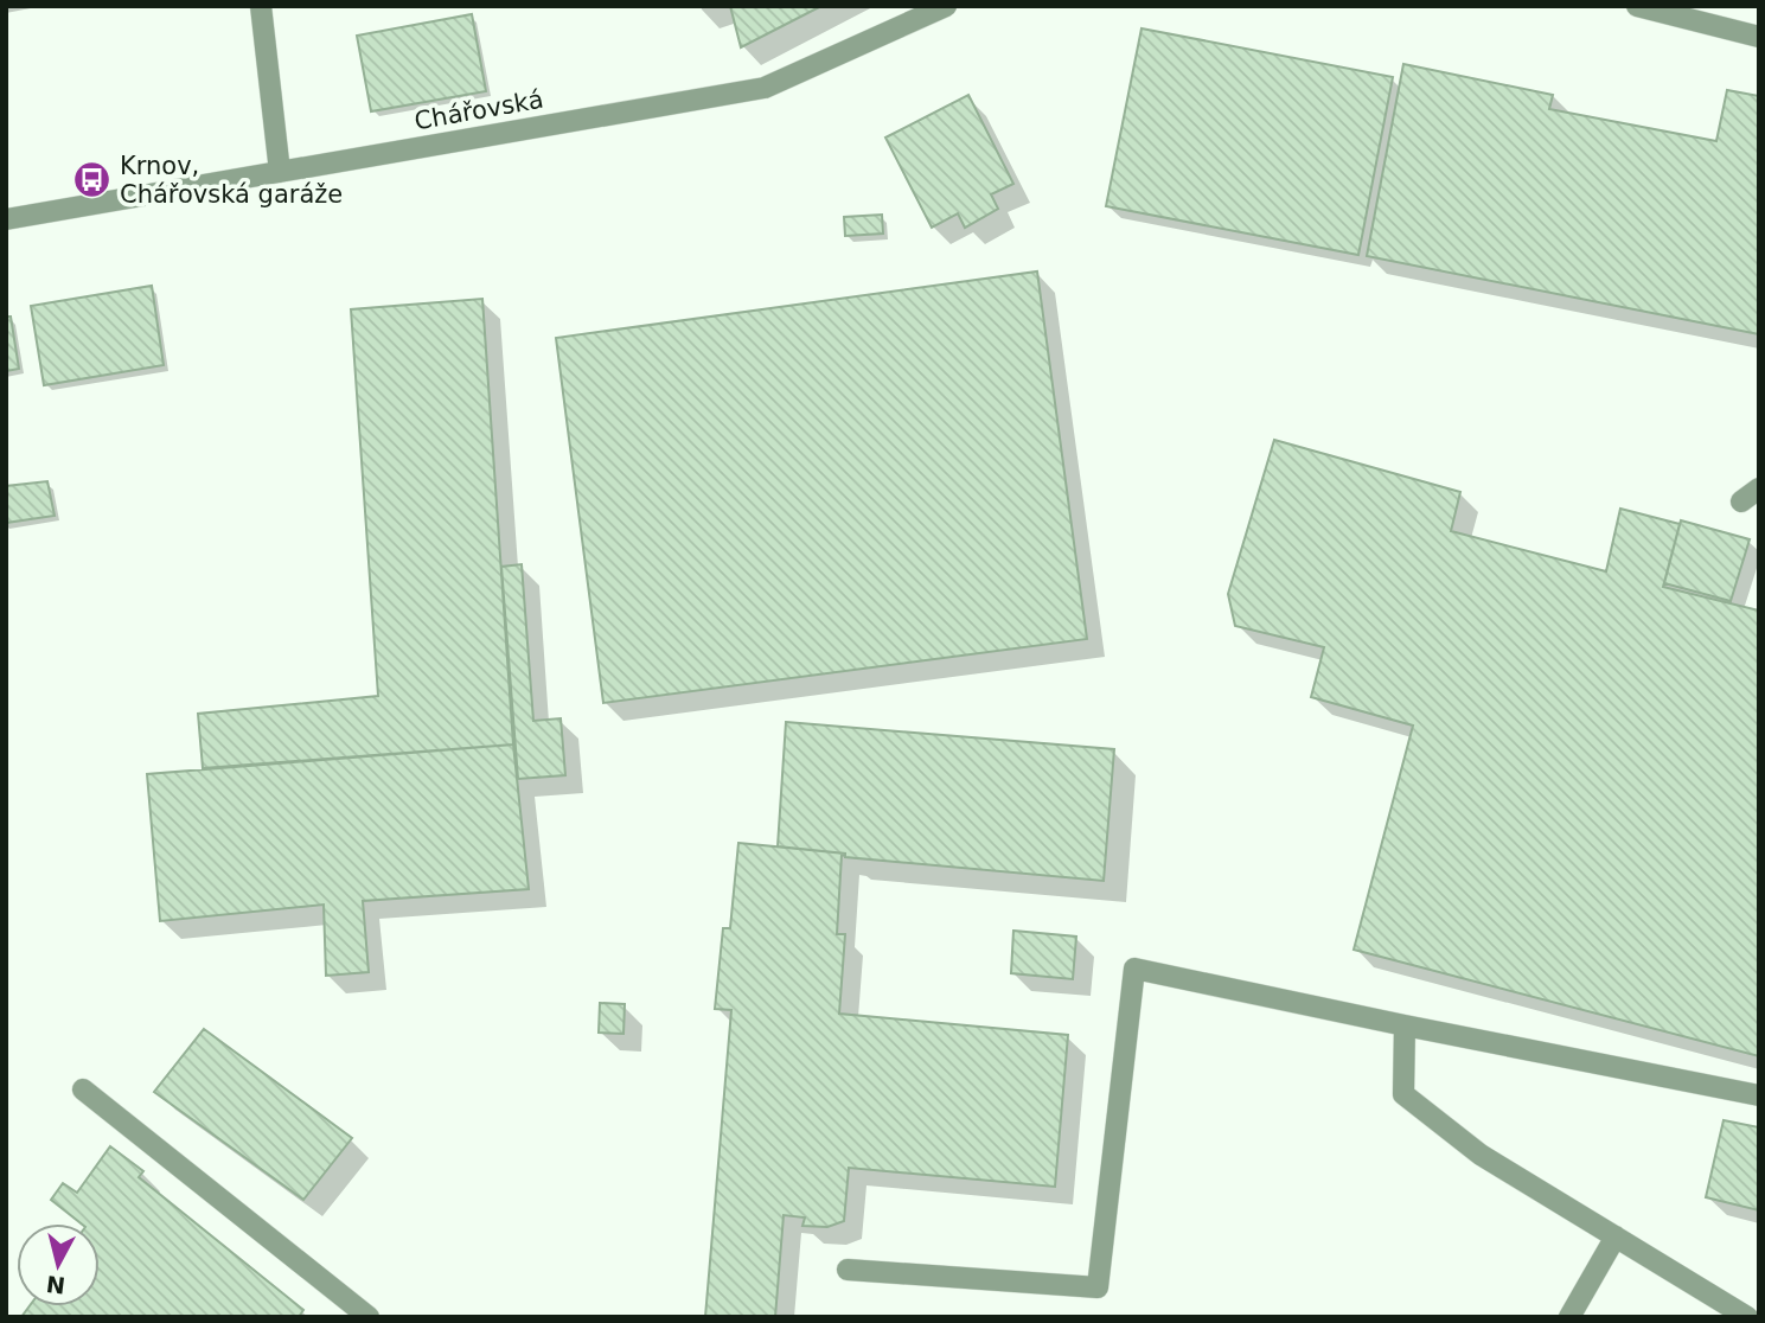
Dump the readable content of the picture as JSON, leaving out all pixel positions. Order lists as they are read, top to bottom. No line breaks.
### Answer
{"streets":{"street":["Chářovská"]},"places":{"bus stop":["Krnov, Chářovská garáže"]},"north":"bottom"}
